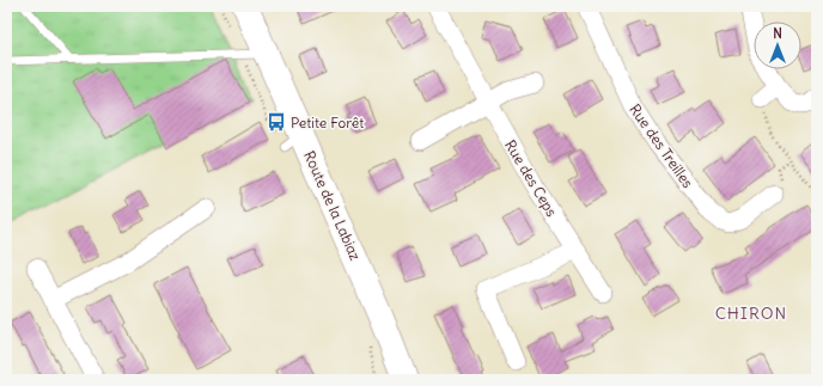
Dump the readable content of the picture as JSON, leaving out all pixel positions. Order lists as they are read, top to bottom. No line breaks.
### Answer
{"streets":{"main road":["Route de la Labiaz"],"street":["Rue des Treilles","Rue des Ceps"]},"districts":["CHIRON"],"places":{"bus stop":["Petite Forêt"]},"north":"top"}
